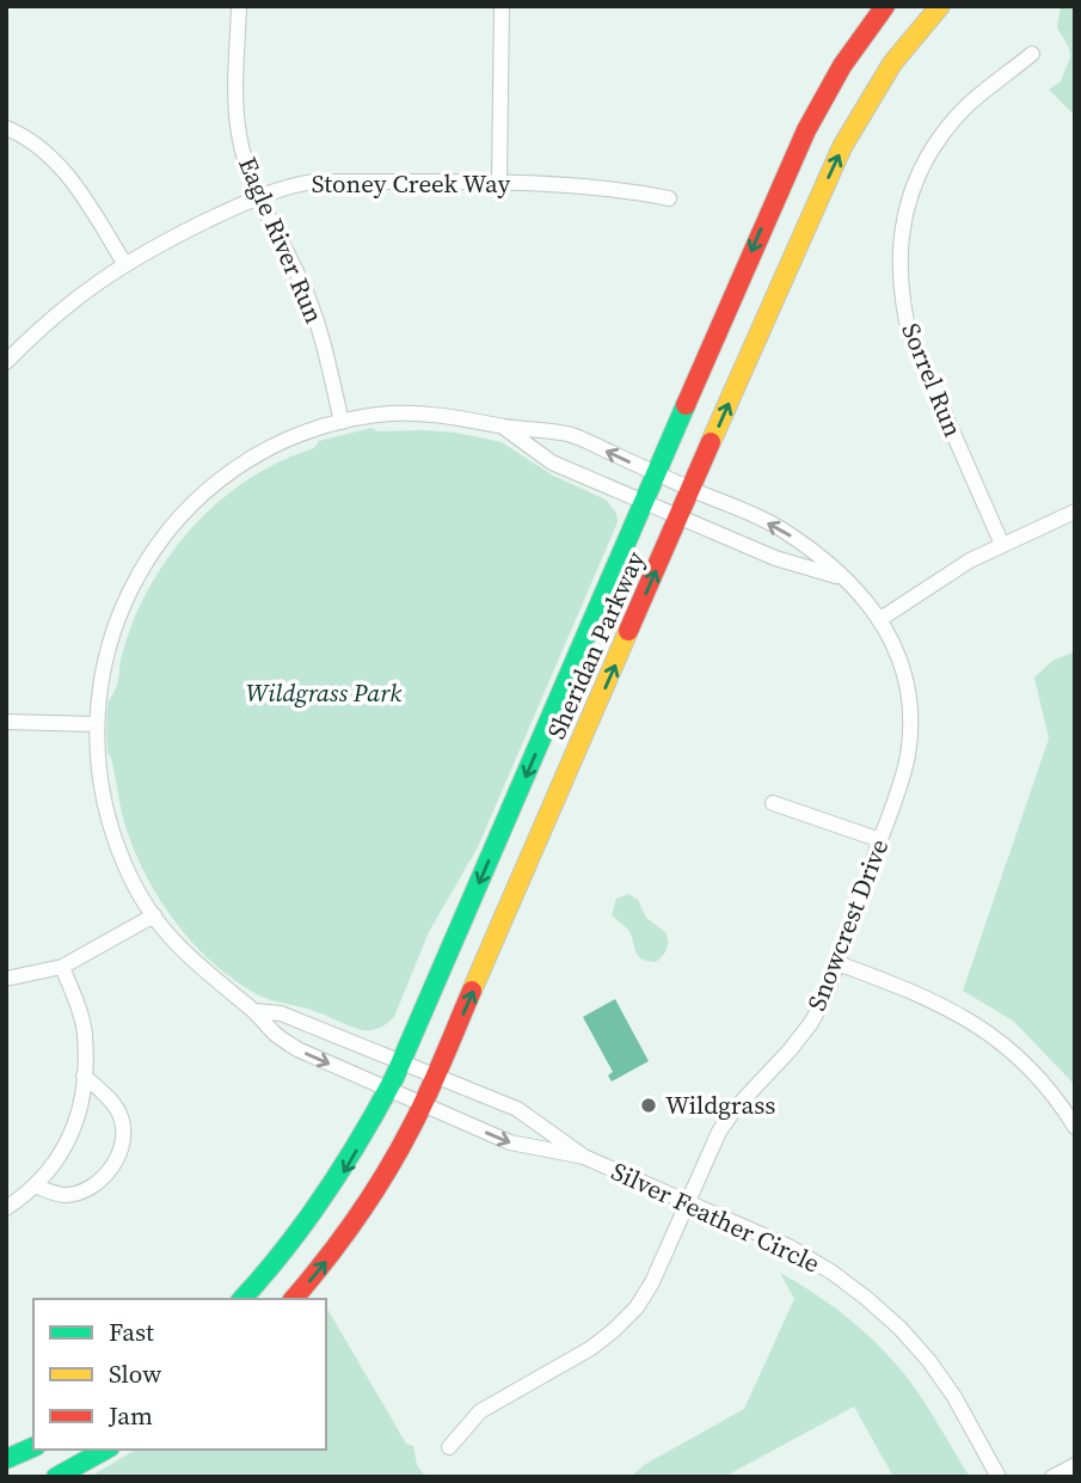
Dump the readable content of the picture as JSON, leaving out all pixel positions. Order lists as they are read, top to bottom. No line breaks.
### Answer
{"streets":{"main road":["Sheridan Parkway"],"street":["Stoney Creek Way","Eagle River Run","Sorrel Run","Snowcrest Drive","Silver Feather Circle"]},"crossings":[["Stoney Creek Way","Eagle River Run"],["Eagle River Run","Snowcrest Drive"],["Sheridan Parkway","Snowcrest Drive"],["Sheridan Parkway","Silver Feather Circle"],["Snowcrest Drive","Silver Feather Circle"]],"parks":["Wildgrass Park"],"places":["Wildgrass"],"legend":["Fast","Slow","Jam"]}
